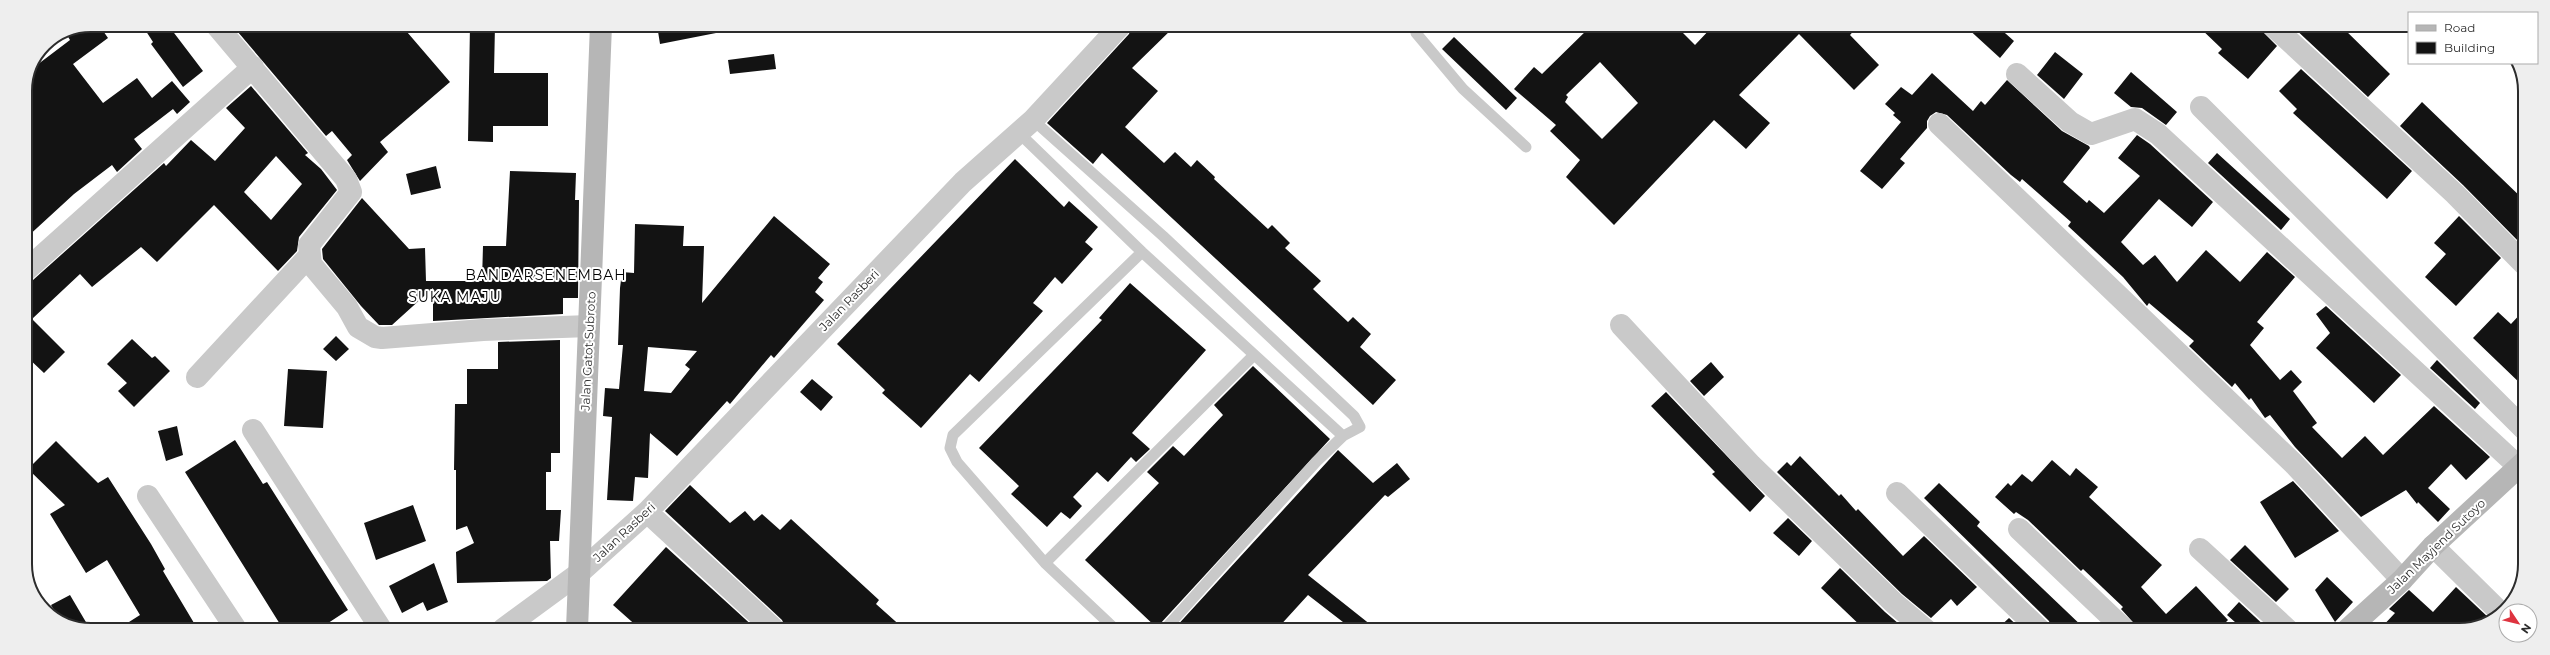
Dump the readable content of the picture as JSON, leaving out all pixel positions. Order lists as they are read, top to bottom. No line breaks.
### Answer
{"streets":{"main road":["Jalan Gatot Subroto","Jalan Mayjend Sutoyo"],"street":["Jalan Rasberi"]},"crossings":[["Jalan Rasberi","Jalan Gatot Subroto"]],"districts":["BANDARSENEMBAH","SUKA MAJU"],"legend":["Road","Building"],"north":"bottom right"}
